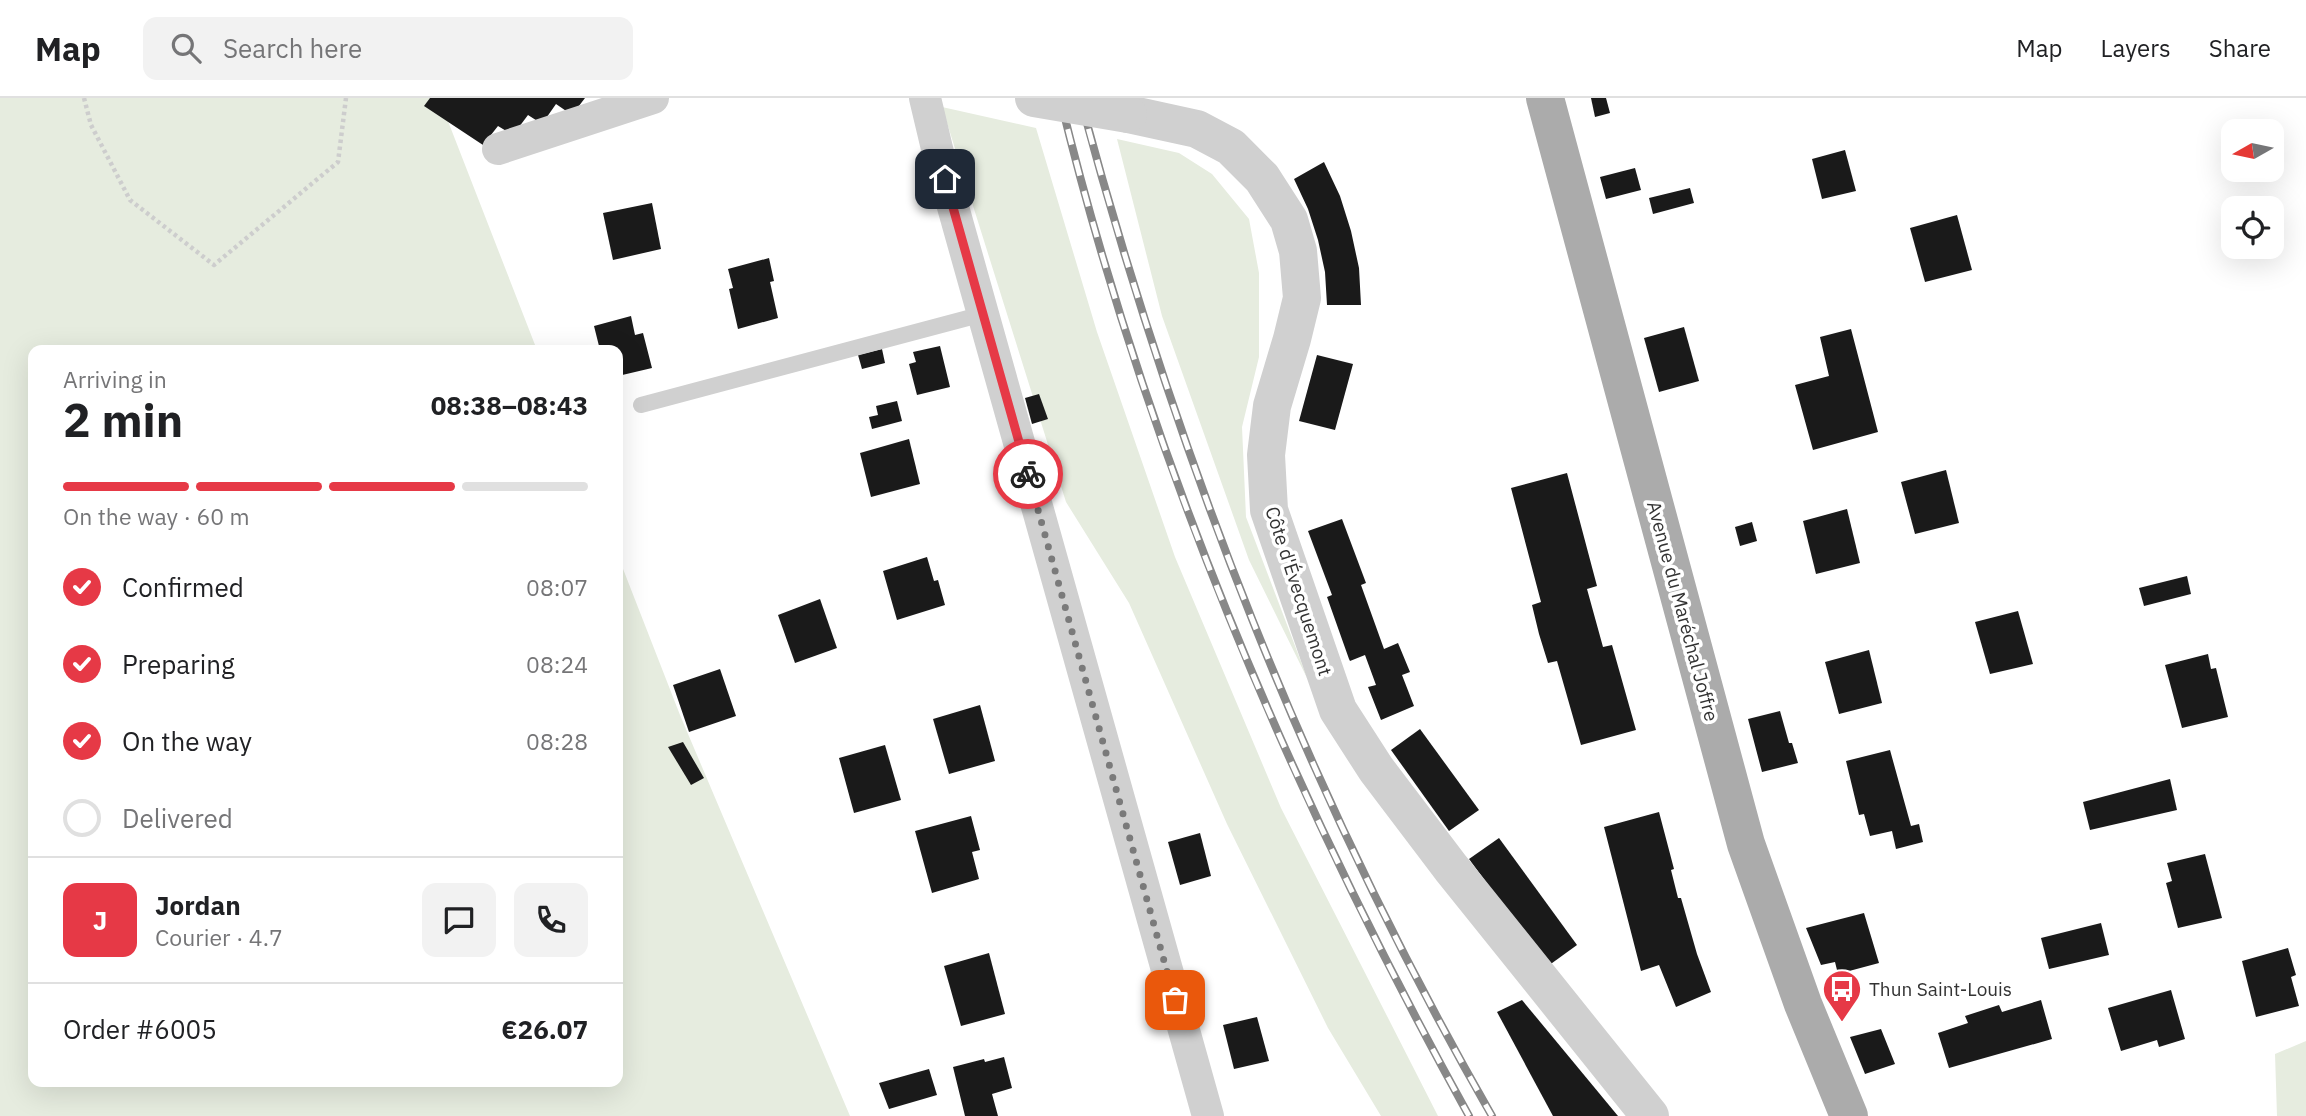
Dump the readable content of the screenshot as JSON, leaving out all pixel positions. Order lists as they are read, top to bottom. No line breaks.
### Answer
{"streets":{"main road":["Avenue du Maréchal Joffre"],"street":["Côte d'Évecquemont"]},"places":{"bus stop":["Thun Saint-Louis"]},"north":"left","page":{"header":"Map","search":"Search here","nav":["Map","Layers","Share"],"heading":["2 min","Arriving in","08:38–08:43"],"panel":["Jordan","Courier · 4.7","Order #6005","€26.07"],"bar":"On the way · 60 m","list":[["Confirmed","08:07"],["Preparing","08:24"],["On the way","08:28"],"Delivered"],"round":"J"}}
